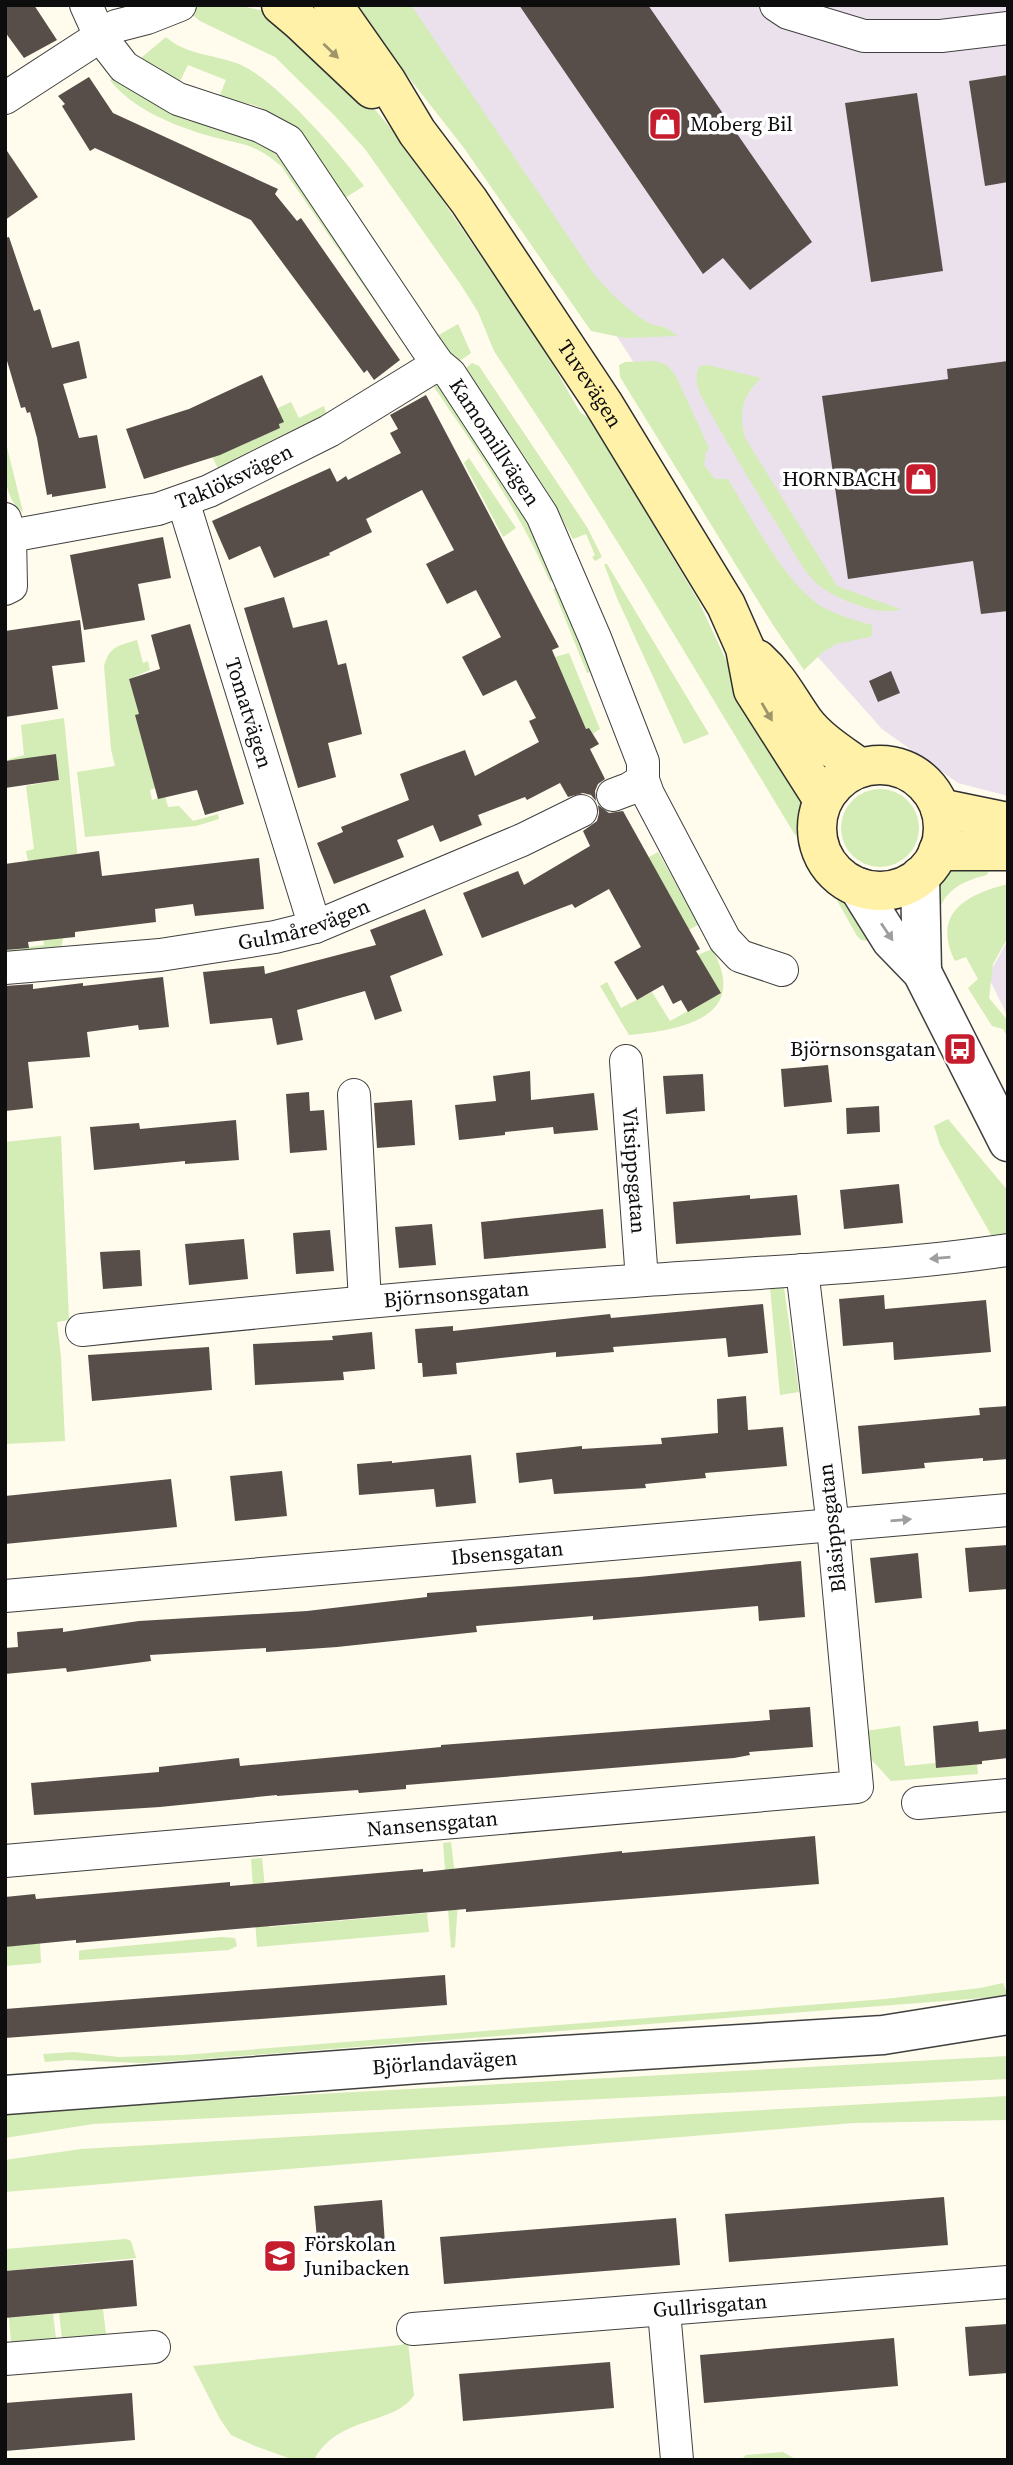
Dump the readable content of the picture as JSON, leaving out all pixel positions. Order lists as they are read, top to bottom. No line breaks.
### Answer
{"streets":{"main road":["Tuvevägen"],"street":["Kamomillvägen","Taklöksvägen","Tomatvägen","Gulmårevägen","Vitsippsgatan","Björnsonsgatan","Blåsippsgatan","Ibsensgatan","Nansensgatan","Björlandavägen","Gullrisgatan"]},"crossings":[["Kamomillvägen","Taklöksvägen"],["Taklöksvägen","Tomatvägen"],["Tomatvägen","Gulmårevägen"],["Vitsippsgatan","Björnsonsgatan"],["Björnsonsgatan","Blåsippsgatan"],["Blåsippsgatan","Ibsensgatan"],["Blåsippsgatan","Nansensgatan"]],"places":{"shop":["Moberg Bil","HORNBACH"],"bus stop":["Björnsonsgatan"],"school or university":["Förskolan Junibacken"]}}
